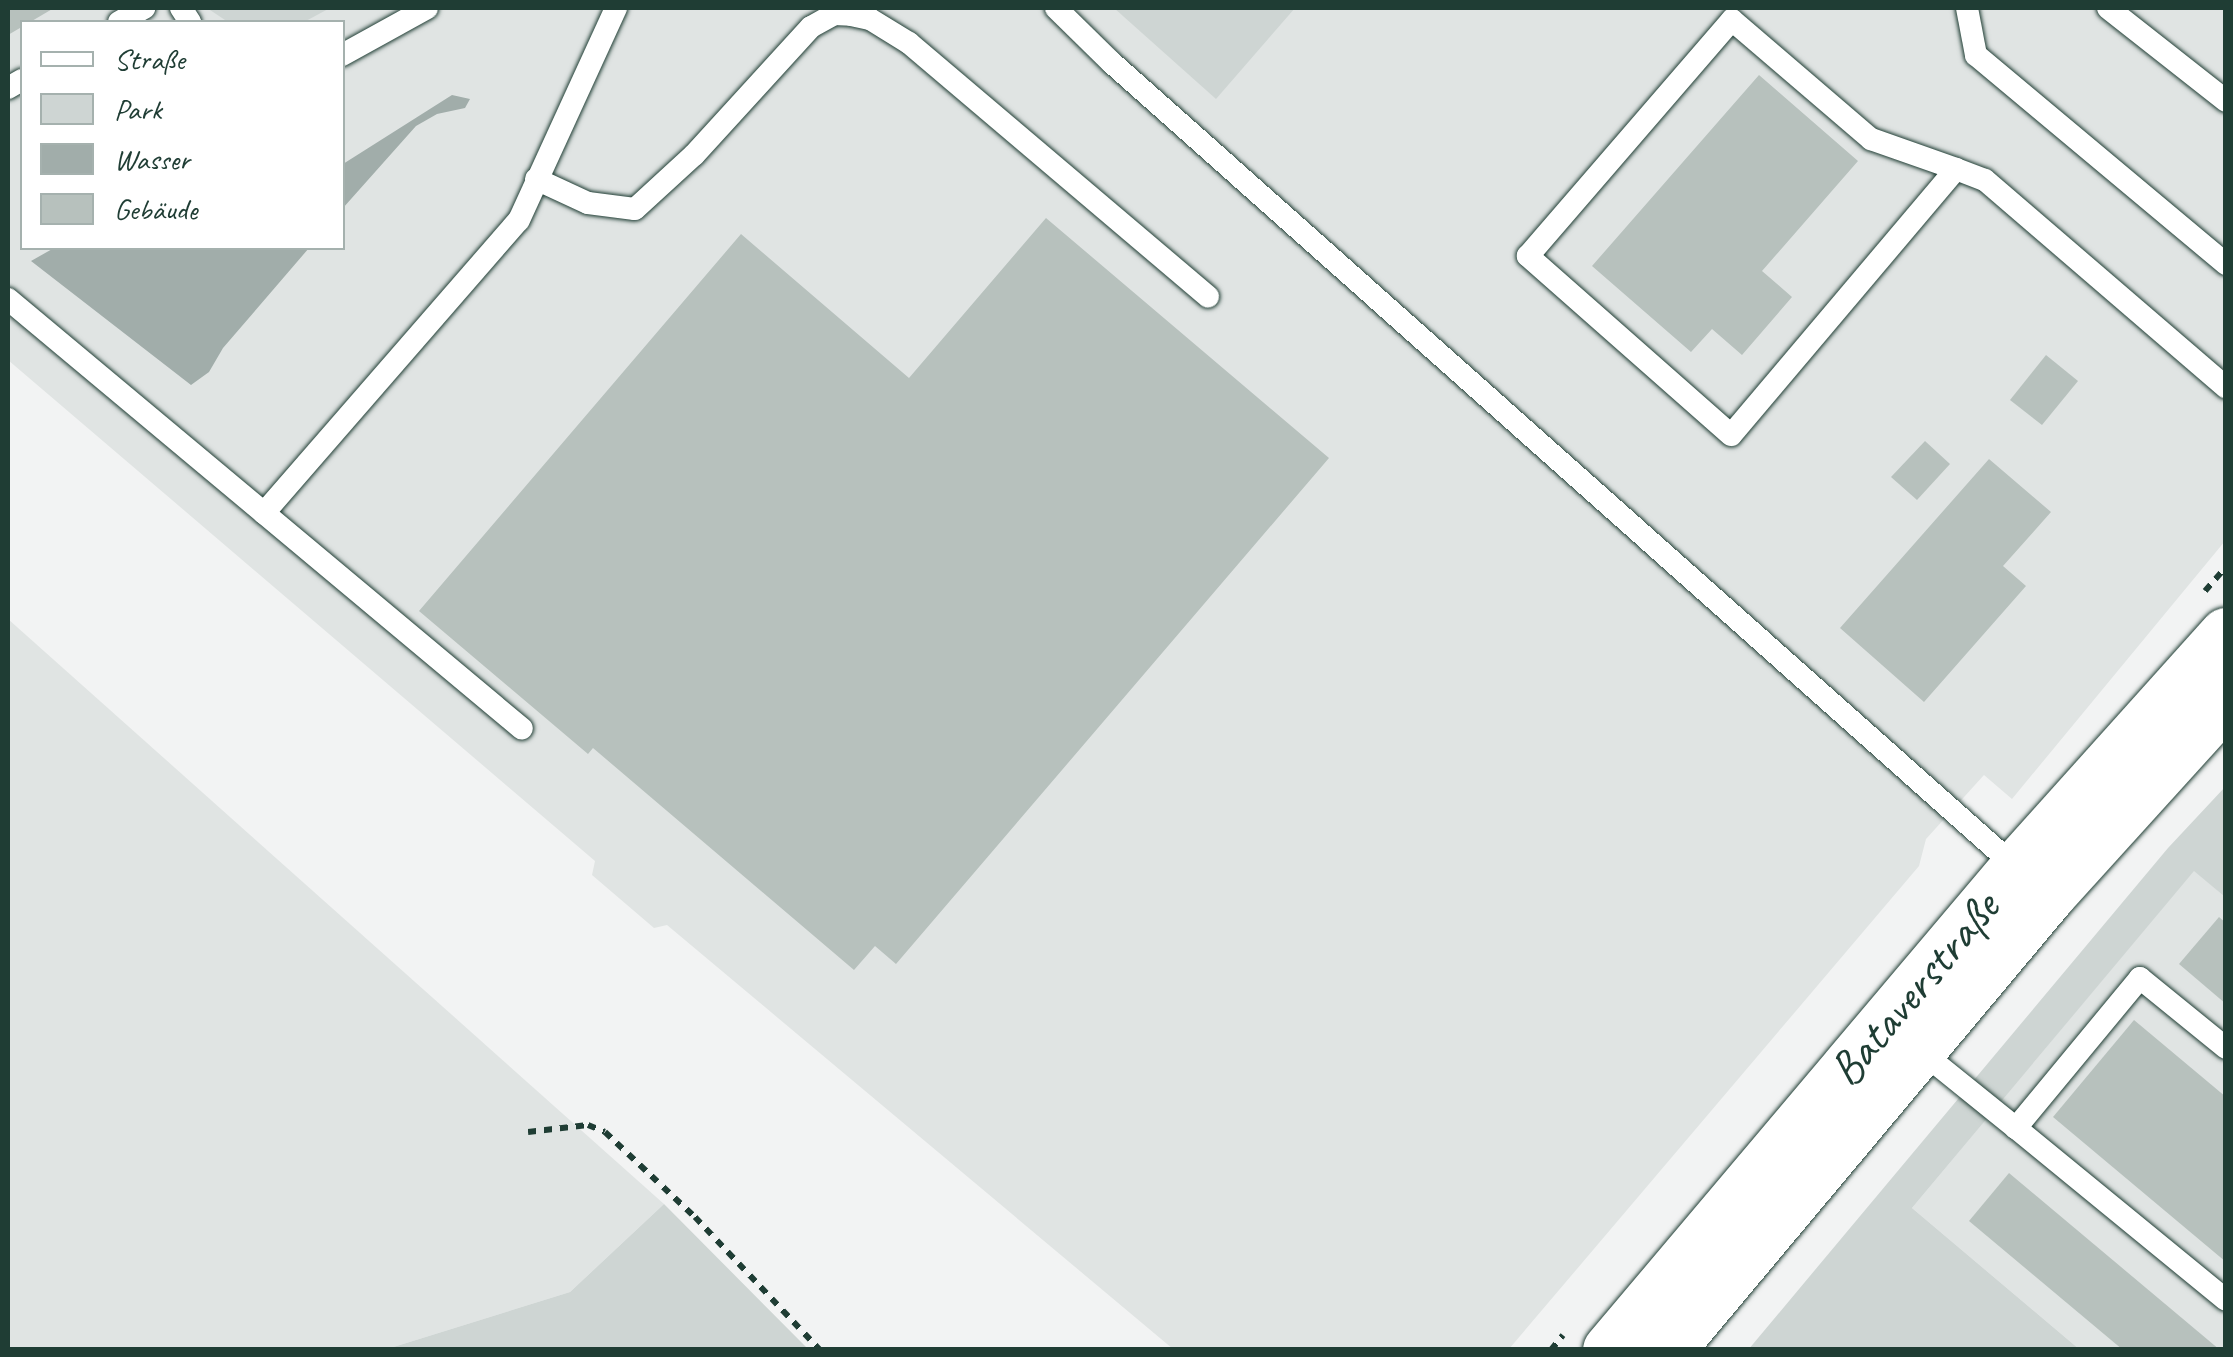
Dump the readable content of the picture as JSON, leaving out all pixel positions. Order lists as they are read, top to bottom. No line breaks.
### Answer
{"streets":{"street":["Bataverstraße"]},"legend":["Straße","Park","Wasser","Gebäude"]}
